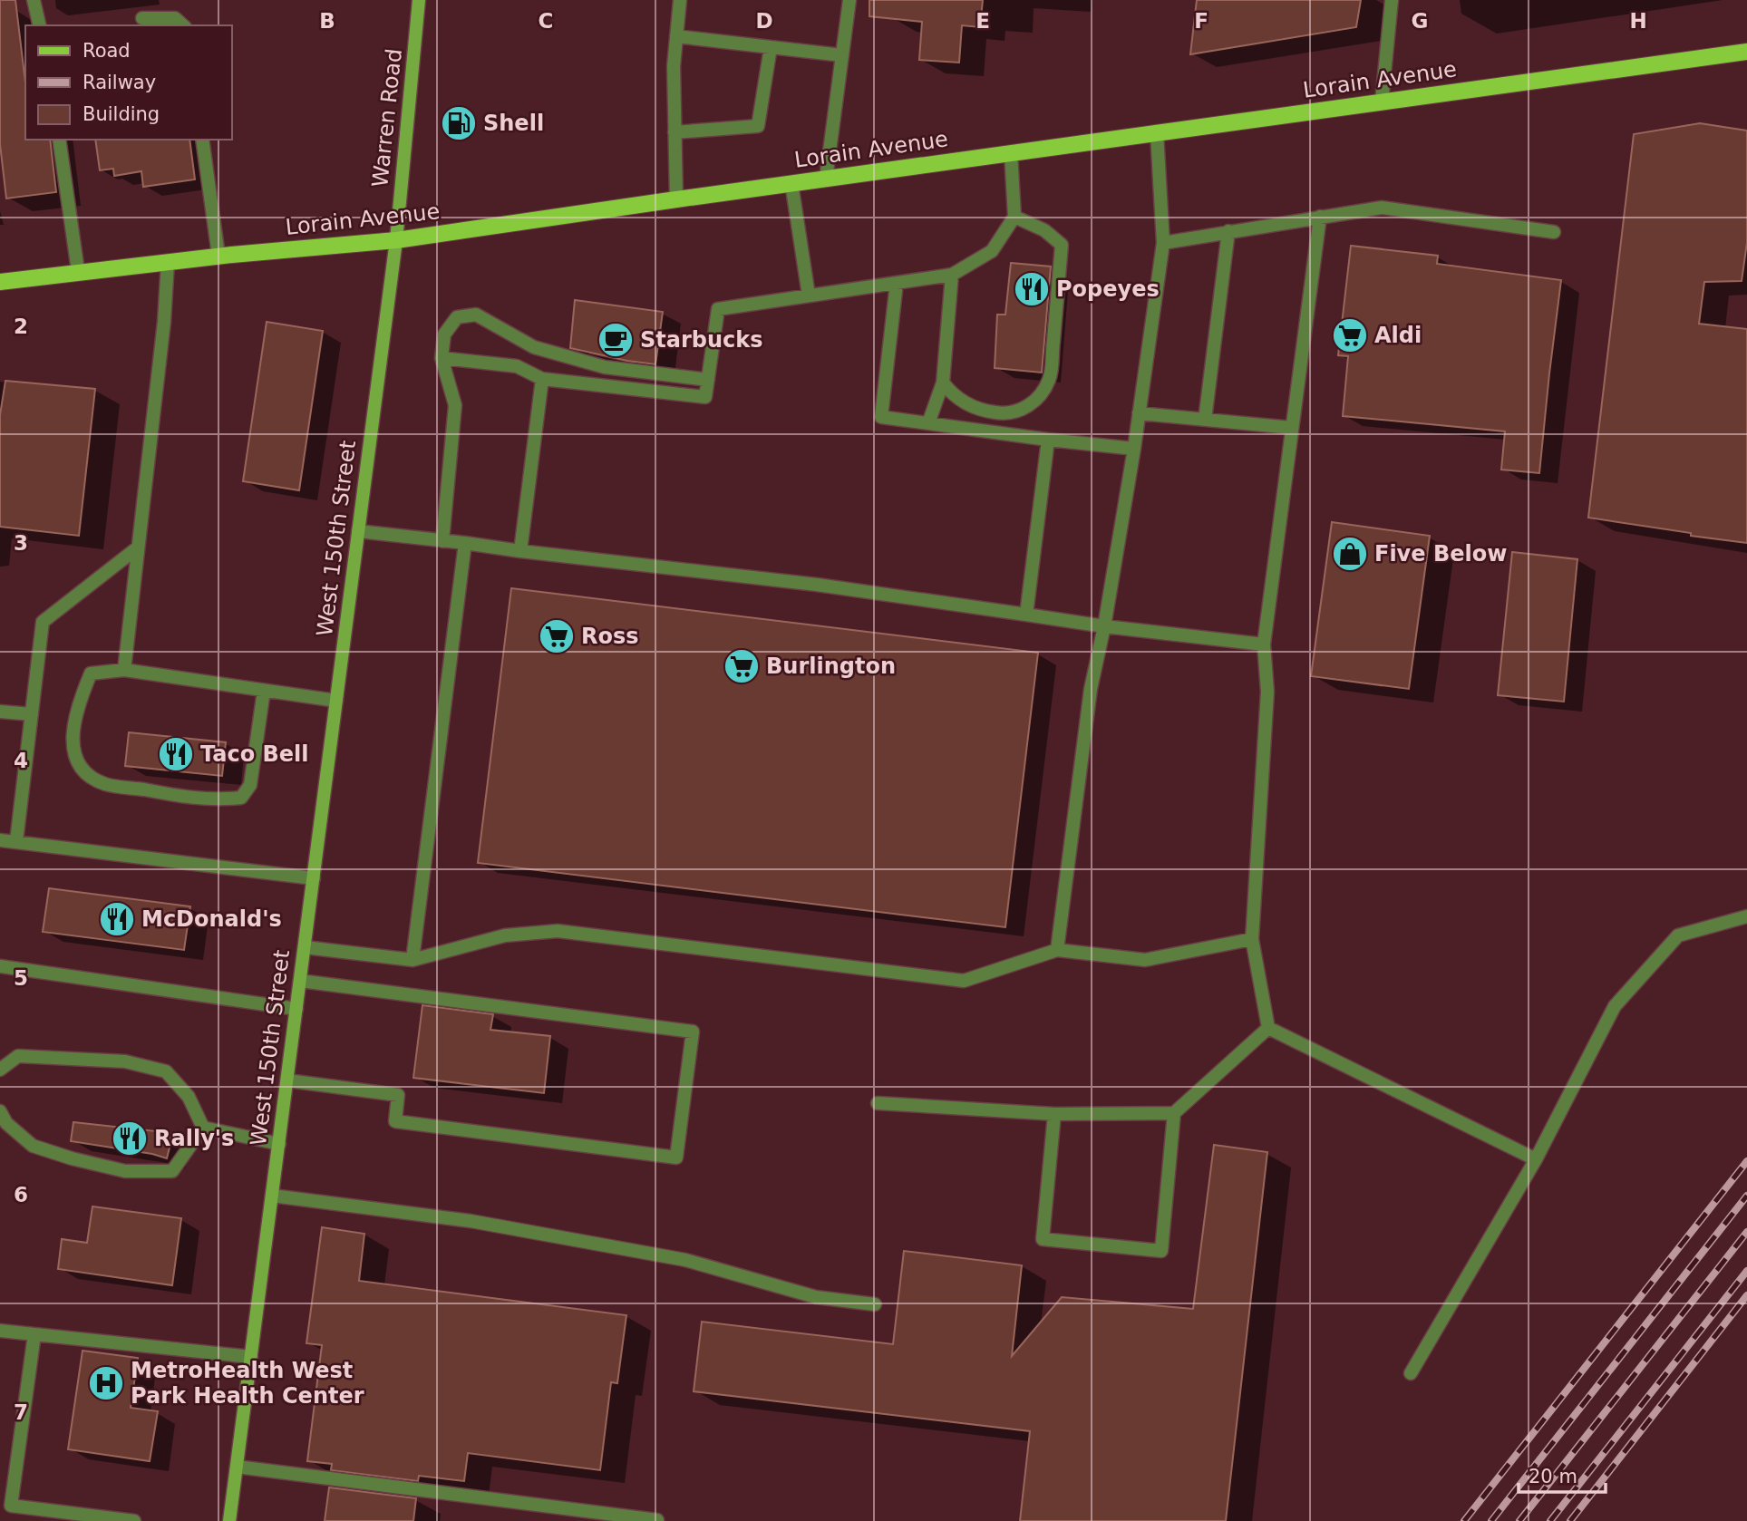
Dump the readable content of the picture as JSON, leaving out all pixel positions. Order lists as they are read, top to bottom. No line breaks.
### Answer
{"streets":{"main road":["Lorain Avenue","Warren Road","West 150th Street"]},"crossings":[["Lorain Avenue","Warren Road"],["Lorain Avenue","West 150th Street"],["Warren Road","West 150th Street"]],"places":{"fuel station":["Shell"],"restaurant":["Popeyes","Taco Bell","McDonald's","Rally's"],"supermarket":["Aldi","Ross","Burlington"],"cafe":["Starbucks"],"shop":["Five Below"],"hospital":["MetroHealth West Park Health Center"]},"legend":["Road","Railway","Building"],"scale_bar":"20 m","grid":{"columns":["B","C","D","E","F","G","H"],"rows":["2","3","4","5","6","7"]}}
